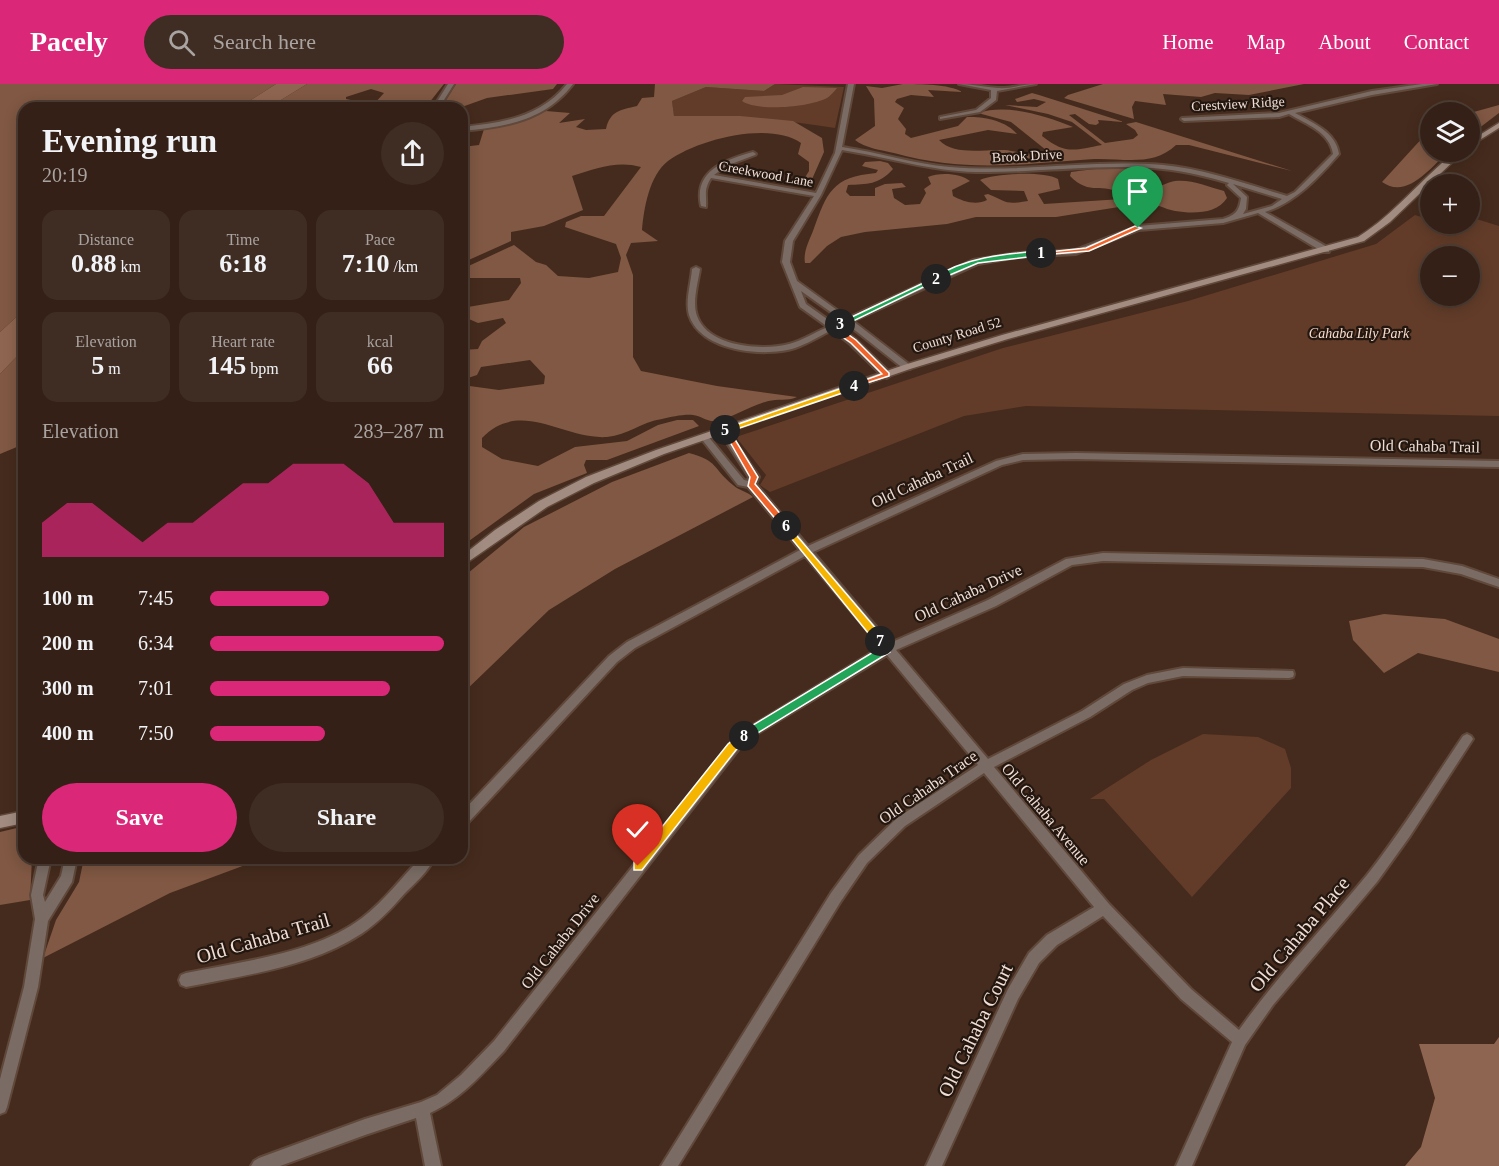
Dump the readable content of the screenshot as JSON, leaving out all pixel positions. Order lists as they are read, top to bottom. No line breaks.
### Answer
{"streets":{"main road":["County Road 52"],"street":["Crestview Ridge","Brook Drive","Creekwood Lane","Old Cahaba Trail","Old Cahaba Drive","Old Cahaba Trace","Old Cahaba Avenue","Old Cahaba Place","Old Cahaba Court"]},"crossings":[["County Road 52","Old Cahaba Avenue"],["Old Cahaba Trail","Old Cahaba Avenue"],["Old Cahaba Drive","Old Cahaba Avenue"],["Old Cahaba Trace","Old Cahaba Avenue"],["Old Cahaba Avenue","Old Cahaba Place"],["Old Cahaba Avenue","Old Cahaba Court"]],"parks":["Cahaba Lily Park"],"page":{"header":"Pacely","search":"Search here","nav":["Home","Map","About","Contact"],"map_buttons":["+","−"],"heading":["Evening run","20:19"],"stats":[["Distance","0.88 km"],["Time","6:18"],["Pace","7:10 /km"],["Elevation","5 m"],["Heart rate","145 bpm"],["kcal","66"]],"pins":["1","2","3","4","5","6","7","8"],"chart":["Elevation","283–287 m"],"list":[{"name":"100 m","note":"7:45"},{"name":"200 m","note":"6:34"},{"name":"300 m","note":"7:01"},{"name":"400 m","note":"7:50"}],"buttons":["Save","Share"]}}
